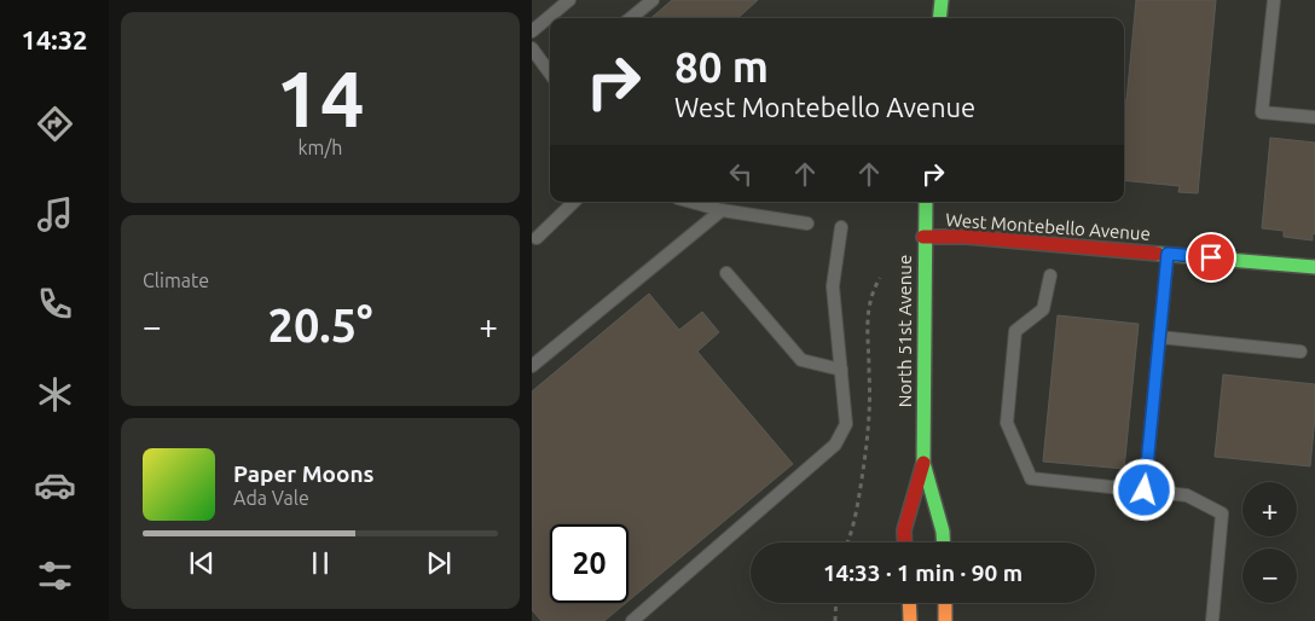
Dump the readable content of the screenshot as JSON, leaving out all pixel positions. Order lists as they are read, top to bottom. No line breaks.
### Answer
{"streets":{"main road":["West Montebello Avenue","North 51st Avenue"]},"crossings":[["West Montebello Avenue","North 51st Avenue"]],"page":{"tabs":"14:32","tile":[["14","km/h"],"Climate"],"turn":["80 m","West Montebello Avenue"],"heat":["−","20.5°","+"],"song":["Paper Moons","Ada Vale"],"map_buttons":["+","−"],"limit":"20","trip":"14:33 · 1 min · 90 m"}}
